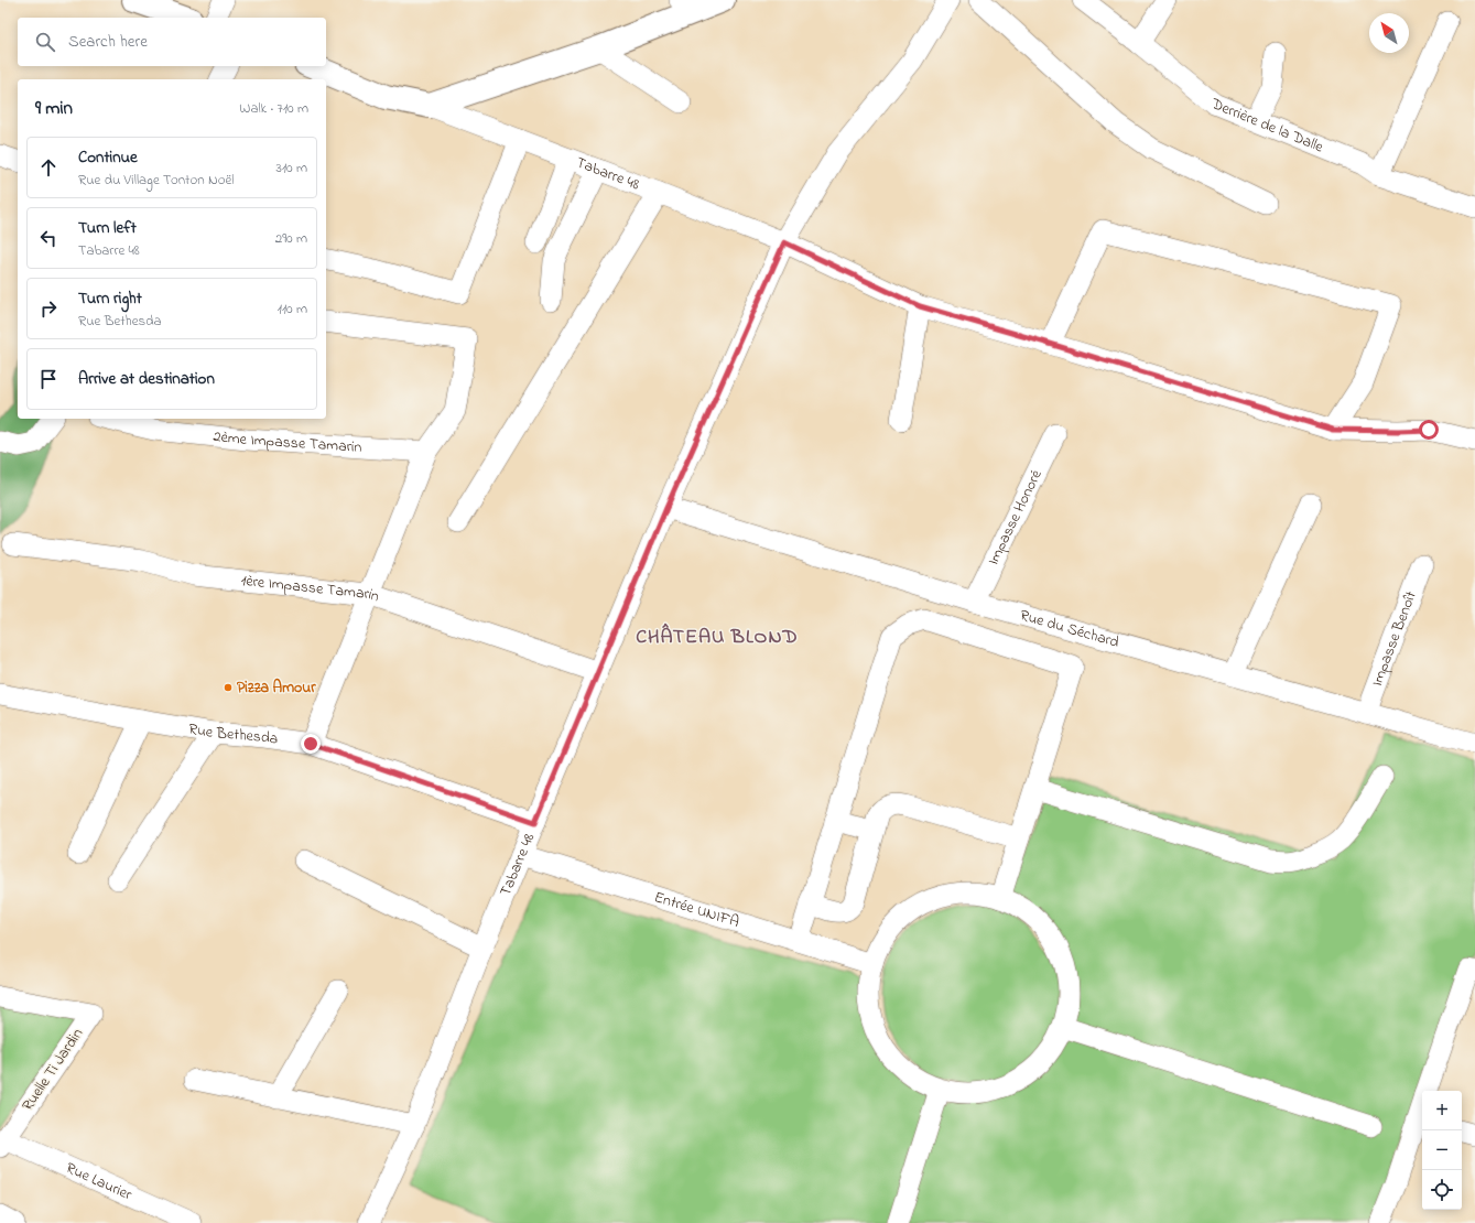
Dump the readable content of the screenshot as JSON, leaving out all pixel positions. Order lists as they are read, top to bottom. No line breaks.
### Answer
{"streets":{"street":["Derrière de la Dalle","Tabarre 48","2ème Impasse Tamarin","Impasse Honoré","1ère Impasse Tamarin","Rue du Séchard","Impasse Benoît","Rue Bethesda","Entrée UNIFA","Ruelle Ti Jardin","Rue Laurier"]},"crossings":[["Tabarre 48","1ère Impasse Tamarin"],["Tabarre 48","Rue du Séchard"],["Tabarre 48","Rue Bethesda"],["Tabarre 48","Entrée UNIFA"],["Impasse Honoré","Rue du Séchard"],["Rue du Séchard","Impasse Benoît"],["Ruelle Ti Jardin","Rue Laurier"]],"districts":["CHÂTEAU BLOND"],"places":["Pizza Amour"],"north":"top left","page":{"search":"Search here","heading":["9 min","Walk · 710 m"],"list":[["Continue","Rue du Village Tonton Noël","310 m"],["Turn left","Tabarre 48","290 m"],["Turn right","Rue Bethesda","110 m"],"Arrive at destination"],"map_buttons":["+","−"]}}
